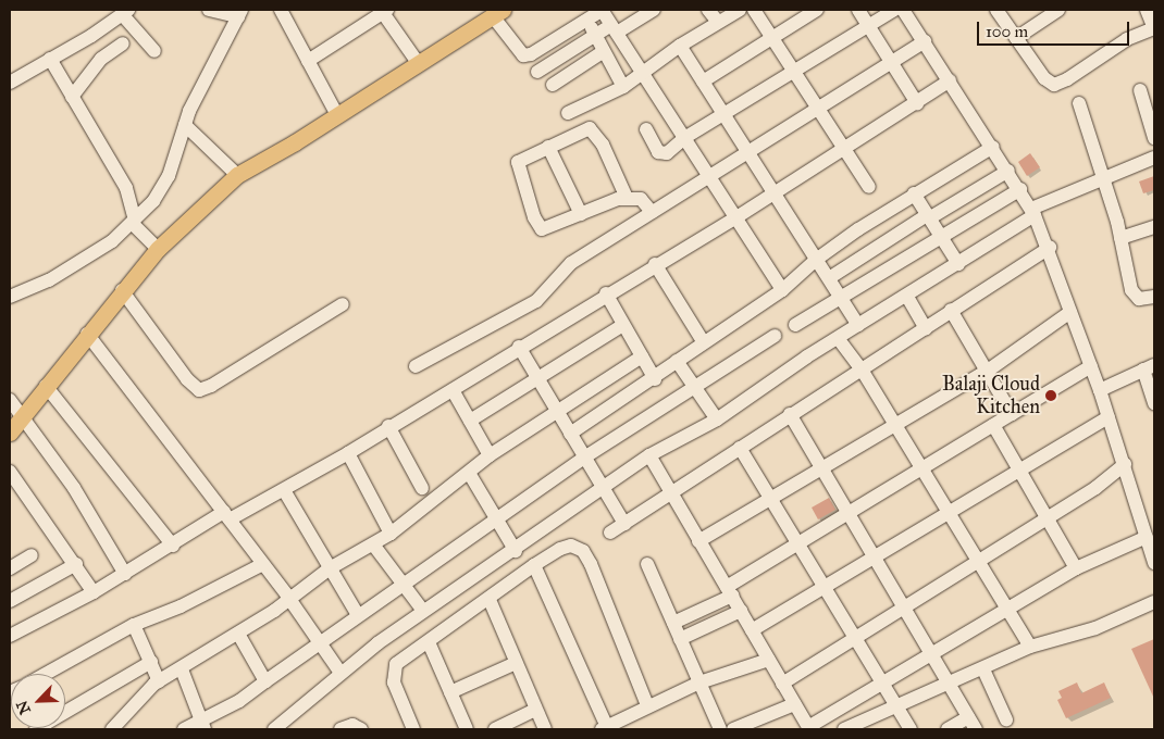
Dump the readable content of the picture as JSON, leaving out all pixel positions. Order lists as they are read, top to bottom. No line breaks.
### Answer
{"places":["Balaji Cloud Kitchen"],"scale_bar":"100 m","north":"bottom left"}
